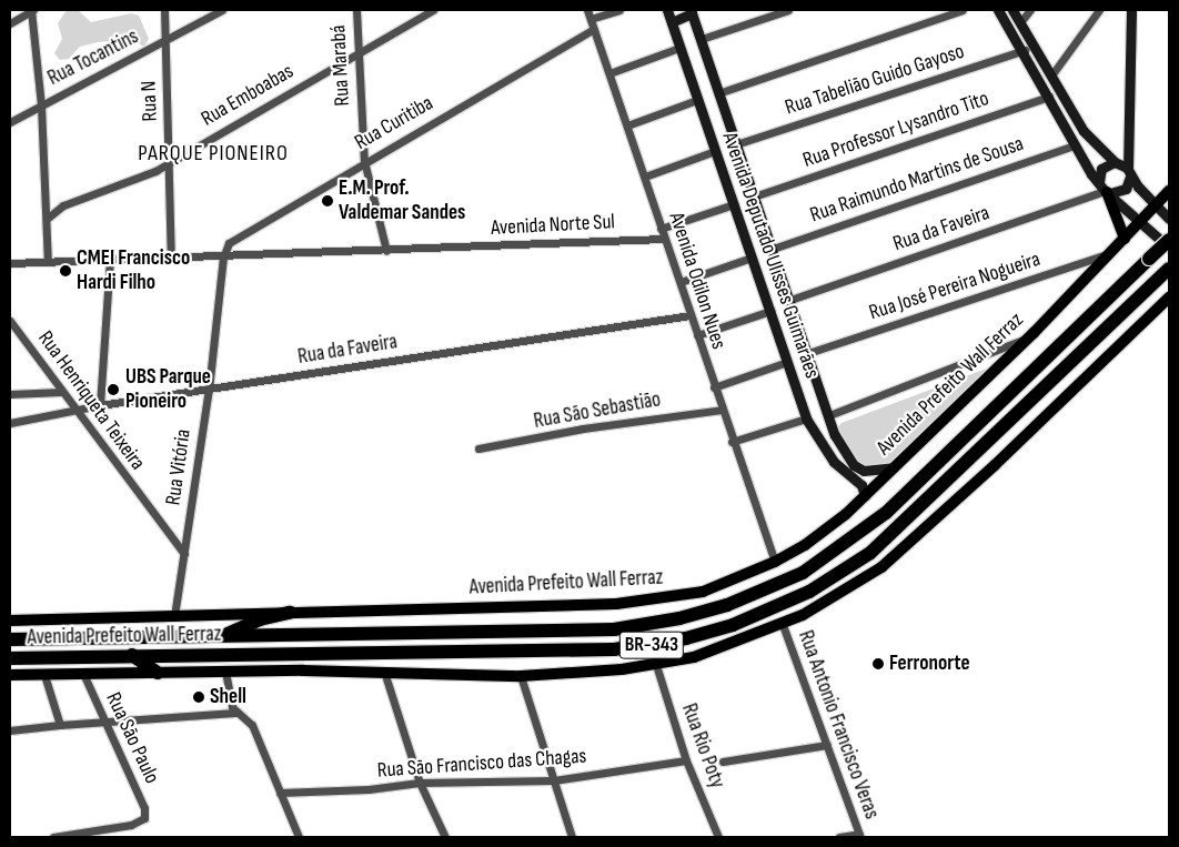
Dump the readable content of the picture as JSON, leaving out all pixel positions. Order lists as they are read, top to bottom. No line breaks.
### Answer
{"streets":{"highway":["Avenida Prefeito Wall Ferraz","BR-343"],"street":["Rua Tocantins","Rua Marabá","Rua Tabelião Guido Gayoso","Rua Emboabas","Rua N","Rua Curitiba","Rua Professor Lysandro Tito","Rua Raimundo Martins de Sousa","Avenida Norte Sul","Rua da Faveira","Avenida Deputado Ulisses Guimarães","Avenida Odilon Nues","Rua José Pereira Nogueira","Rua Henriqueta Teixeira","Rua São Sebastião","Rua Vitória","Rua Antonio Francisco Veras","Rua São Paulo","Rua Rio Poty","Rua São Francisco das Chagas"]},"crossings":[["Rua Tocantins","Rua N"],["Rua Marabá","Rua Emboabas"],["Rua Marabá","Rua Curitiba"],["Rua Marabá","Avenida Norte Sul"],["Rua Tabelião Guido Gayoso","Avenida Deputado Ulisses Guimarães"],["Rua Emboabas","Rua N"],["Rua N","Avenida Norte Sul"],["Rua Curitiba","Avenida Norte Sul"],["Rua Curitiba","Avenida Odilon Nues"],["Rua Curitiba","Rua Vitória"],["Rua Professor Lysandro Tito","Avenida Deputado Ulisses Guimarães"],["Rua Raimundo Martins de Sousa","Avenida Deputado Ulisses Guimarães"],["Avenida Norte Sul","Avenida Odilon Nues"],["Avenida Norte Sul","Rua Vitória"],["Rua da Faveira","Avenida Deputado Ulisses Guimarães"],["Rua da Faveira","Avenida Odilon Nues"],["Rua da Faveira","Rua Henriqueta Teixeira"],["Rua da Faveira","Rua Vitória"],["Avenida Deputado Ulisses Guimarães","Rua José Pereira Nogueira"],["Avenida Deputado Ulisses Guimarães","Avenida Prefeito Wall Ferraz"],["Avenida Odilon Nues","Avenida Prefeito Wall Ferraz"],["Avenida Odilon Nues","Rua São Sebastião"],["Rua José Pereira Nogueira","Avenida Prefeito Wall Ferraz"],["Avenida Prefeito Wall Ferraz","Rua Vitória"],["Avenida Prefeito Wall Ferraz","Rua Antonio Francisco Veras"],["Avenida Prefeito Wall Ferraz","Rua São Paulo"],["Avenida Prefeito Wall Ferraz","Rua Rio Poty"],["Rua Henriqueta Teixeira","Rua Vitória"],["Rua Rio Poty","Rua São Francisco das Chagas"]],"districts":["PARQUE PIONEIRO"],"places":["E.M. Prof. Valdemar Sandes","CMEI Francisco Hardi Filho","UBS Parque Pioneiro","Ferronorte","Shell"]}
